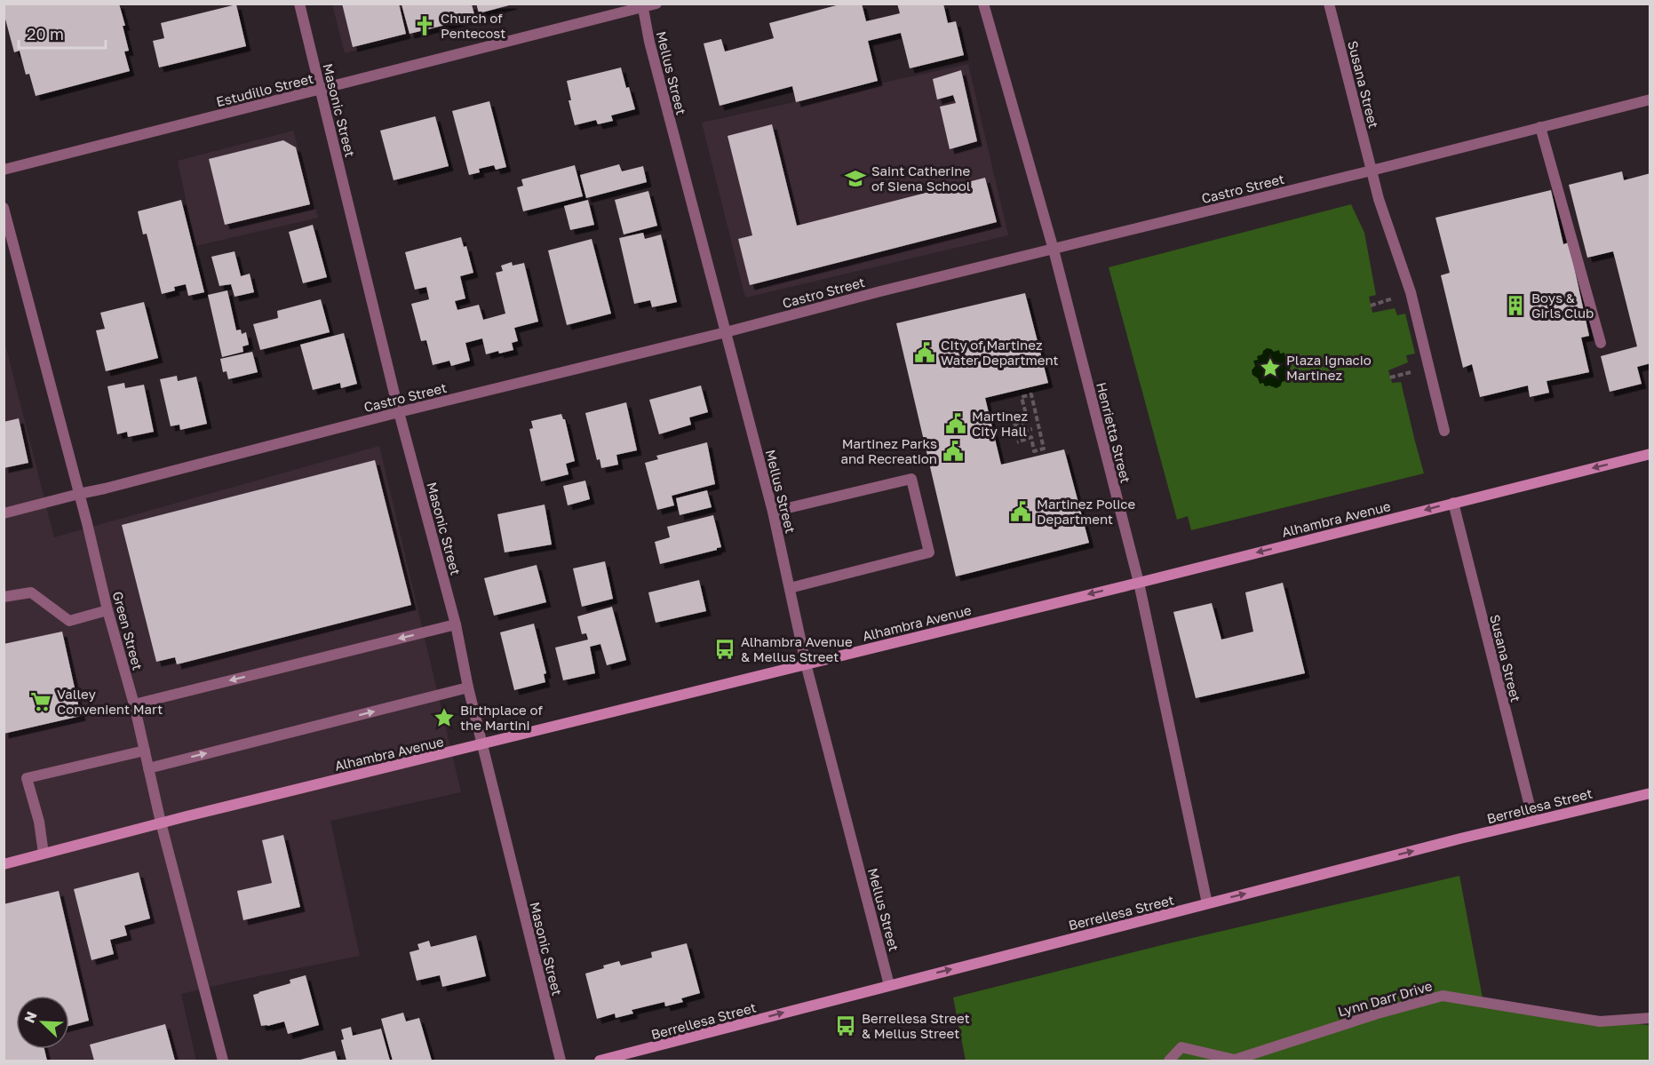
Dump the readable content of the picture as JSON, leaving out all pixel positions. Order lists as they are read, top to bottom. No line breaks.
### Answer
{"streets":{"main road":["Alhambra Avenue","Berrellesa Street"],"street":["Mellus Street","Susana Street","Estudillo Street","Masonic Street","Castro Street","Henrietta Street","Green Street","Lynn Darr Drive"]},"crossings":[["Mellus Street","Estudillo Street"],["Mellus Street","Castro Street"],["Mellus Street","Alhambra Avenue"],["Mellus Street","Berrellesa Street"],["Susana Street","Castro Street"],["Susana Street","Alhambra Avenue"],["Susana Street","Berrellesa Street"],["Estudillo Street","Masonic Street"],["Masonic Street","Castro Street"],["Masonic Street","Alhambra Avenue"],["Castro Street","Henrietta Street"],["Castro Street","Green Street"],["Henrietta Street","Alhambra Avenue"],["Henrietta Street","Berrellesa Street"],["Alhambra Avenue","Green Street"]],"one_way":["Alhambra Avenue","Berrellesa Street"],"places":{"church":["Church of Pentecost"],"school or university":["Saint Catherine of Siena School"],"building":["Boys & Girls Club"],"public building":["CIty of Martinez Water Department","Martinez City Hall","Martinez Parks and Recreation","Martinez Police Department"],"place":["Plaza Ignacio Martinez","Birthplace of the Martini"],"bus stop":["Alhambra Avenue & Mellus Street","Berrellesa Street & Mellus Street"],"supermarket":["Valley Convenient Mart"]},"scale_bar":"20 m","north":"top left"}
